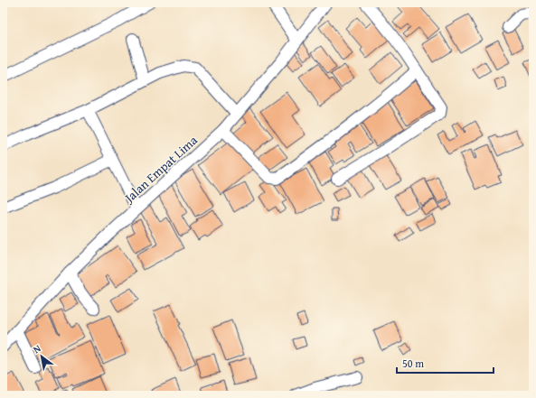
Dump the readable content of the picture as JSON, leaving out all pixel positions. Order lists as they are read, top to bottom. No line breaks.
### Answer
{"streets":{"street":["Jalan Empat Lima"]},"scale_bar":"50 m","north":"top left"}
